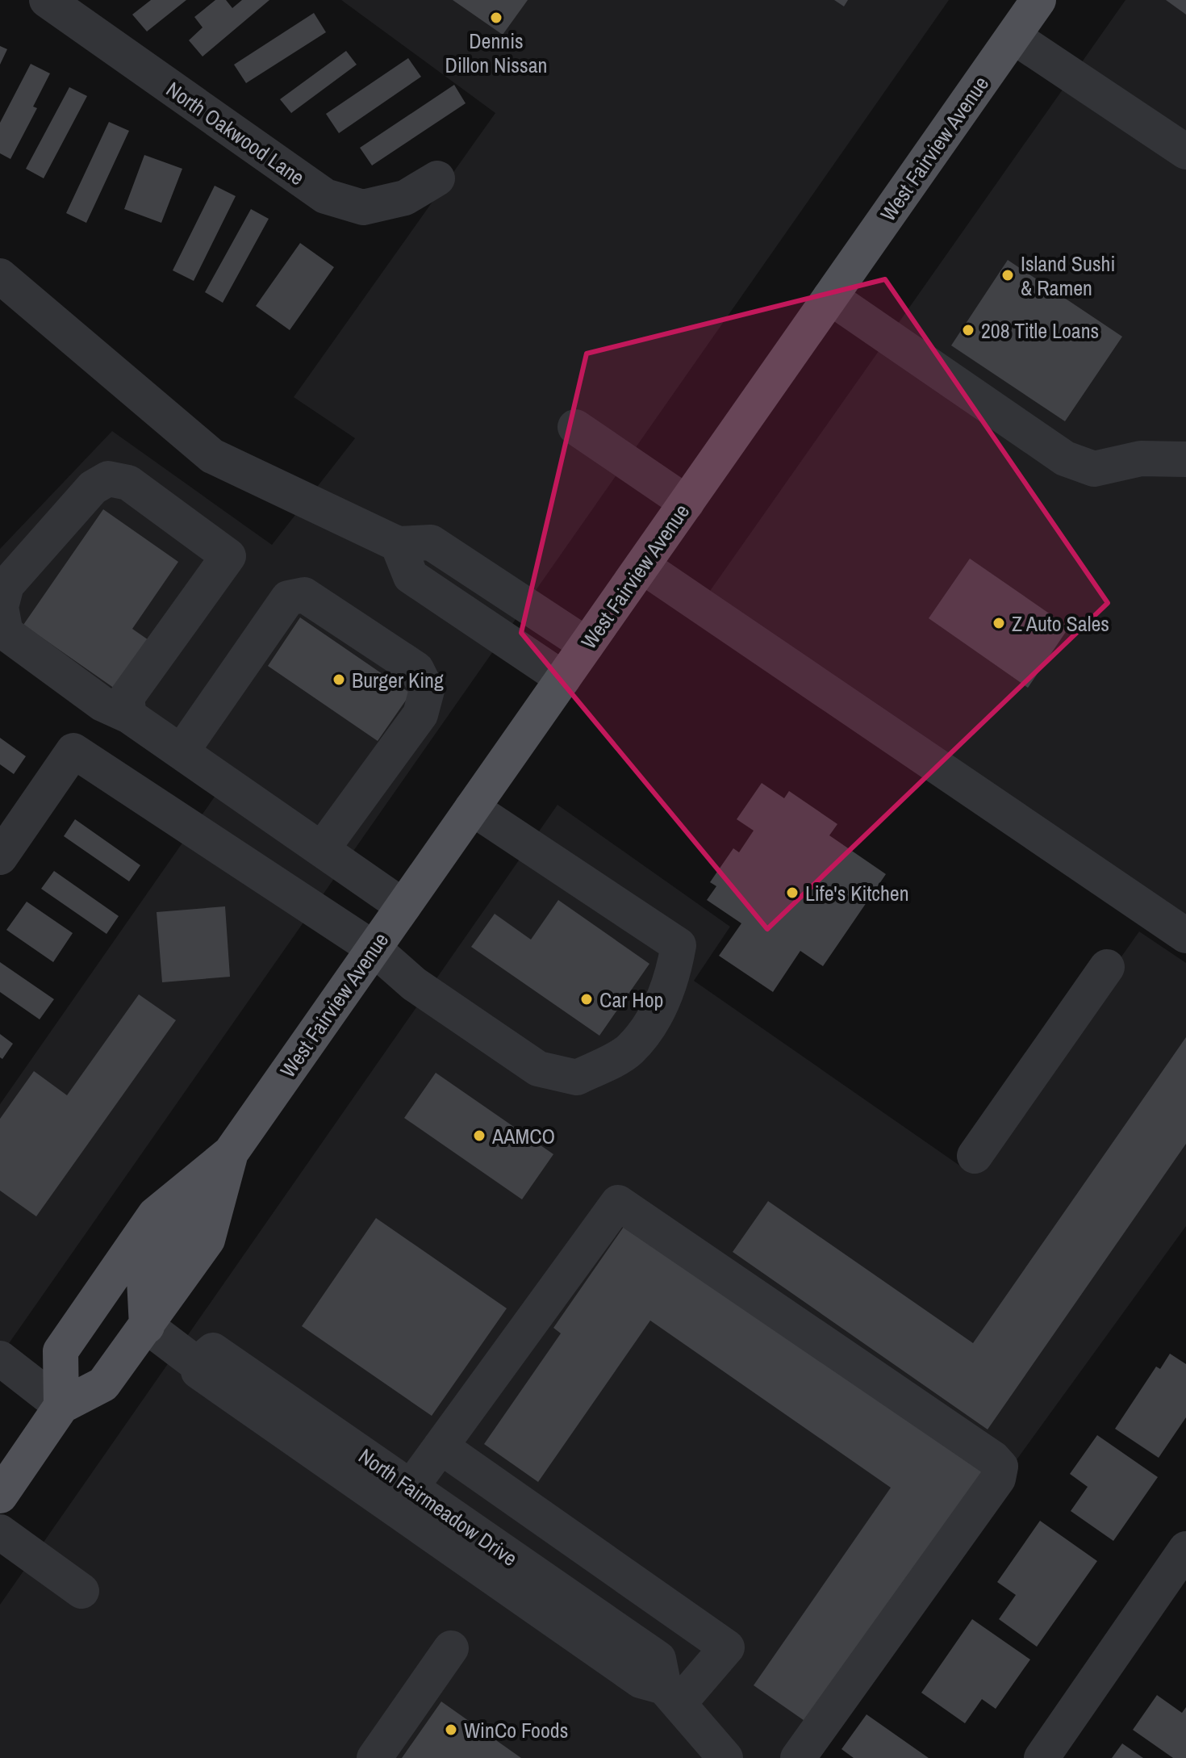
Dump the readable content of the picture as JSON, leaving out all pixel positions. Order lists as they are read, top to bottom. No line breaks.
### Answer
{"streets":{"main road":["West Fairview Avenue"],"street":["North Oakwood Lane","North Fairmeadow Drive"]},"crossings":[["West Fairview Avenue","North Fairmeadow Drive"]],"places":["Dennis Dillon Nissan","Island Sushi & Ramen","208 Title Loans","Z Auto Sales","Burger King","Life's Kitchen","Car Hop","AAMCO","WinCo Foods"]}
